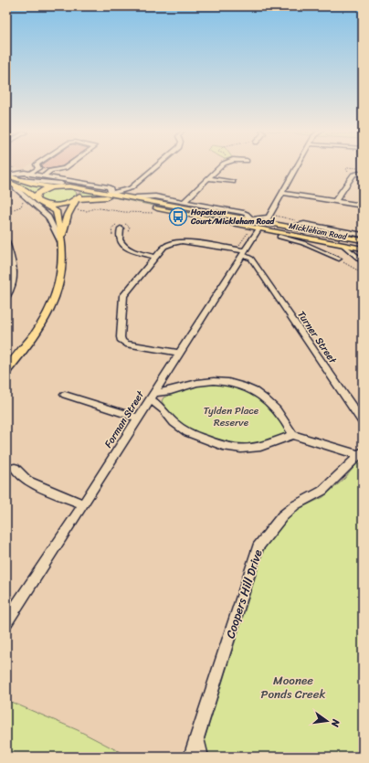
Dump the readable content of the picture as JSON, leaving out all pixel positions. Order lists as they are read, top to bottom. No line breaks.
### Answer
{"streets":{"main road":["Mickleham Road"],"street":["Turner Street","Forman Street","Coopers Hill Drive"]},"crossings":[["Mickleham Road","Forman Street"],["Turner Street","Forman Street"]],"parks":["Tylden Place Reserve","Moonee Ponds Creek"],"places":{"bus stop":["Hopetoun Court/Mickleham Road"]},"north":"right"}
